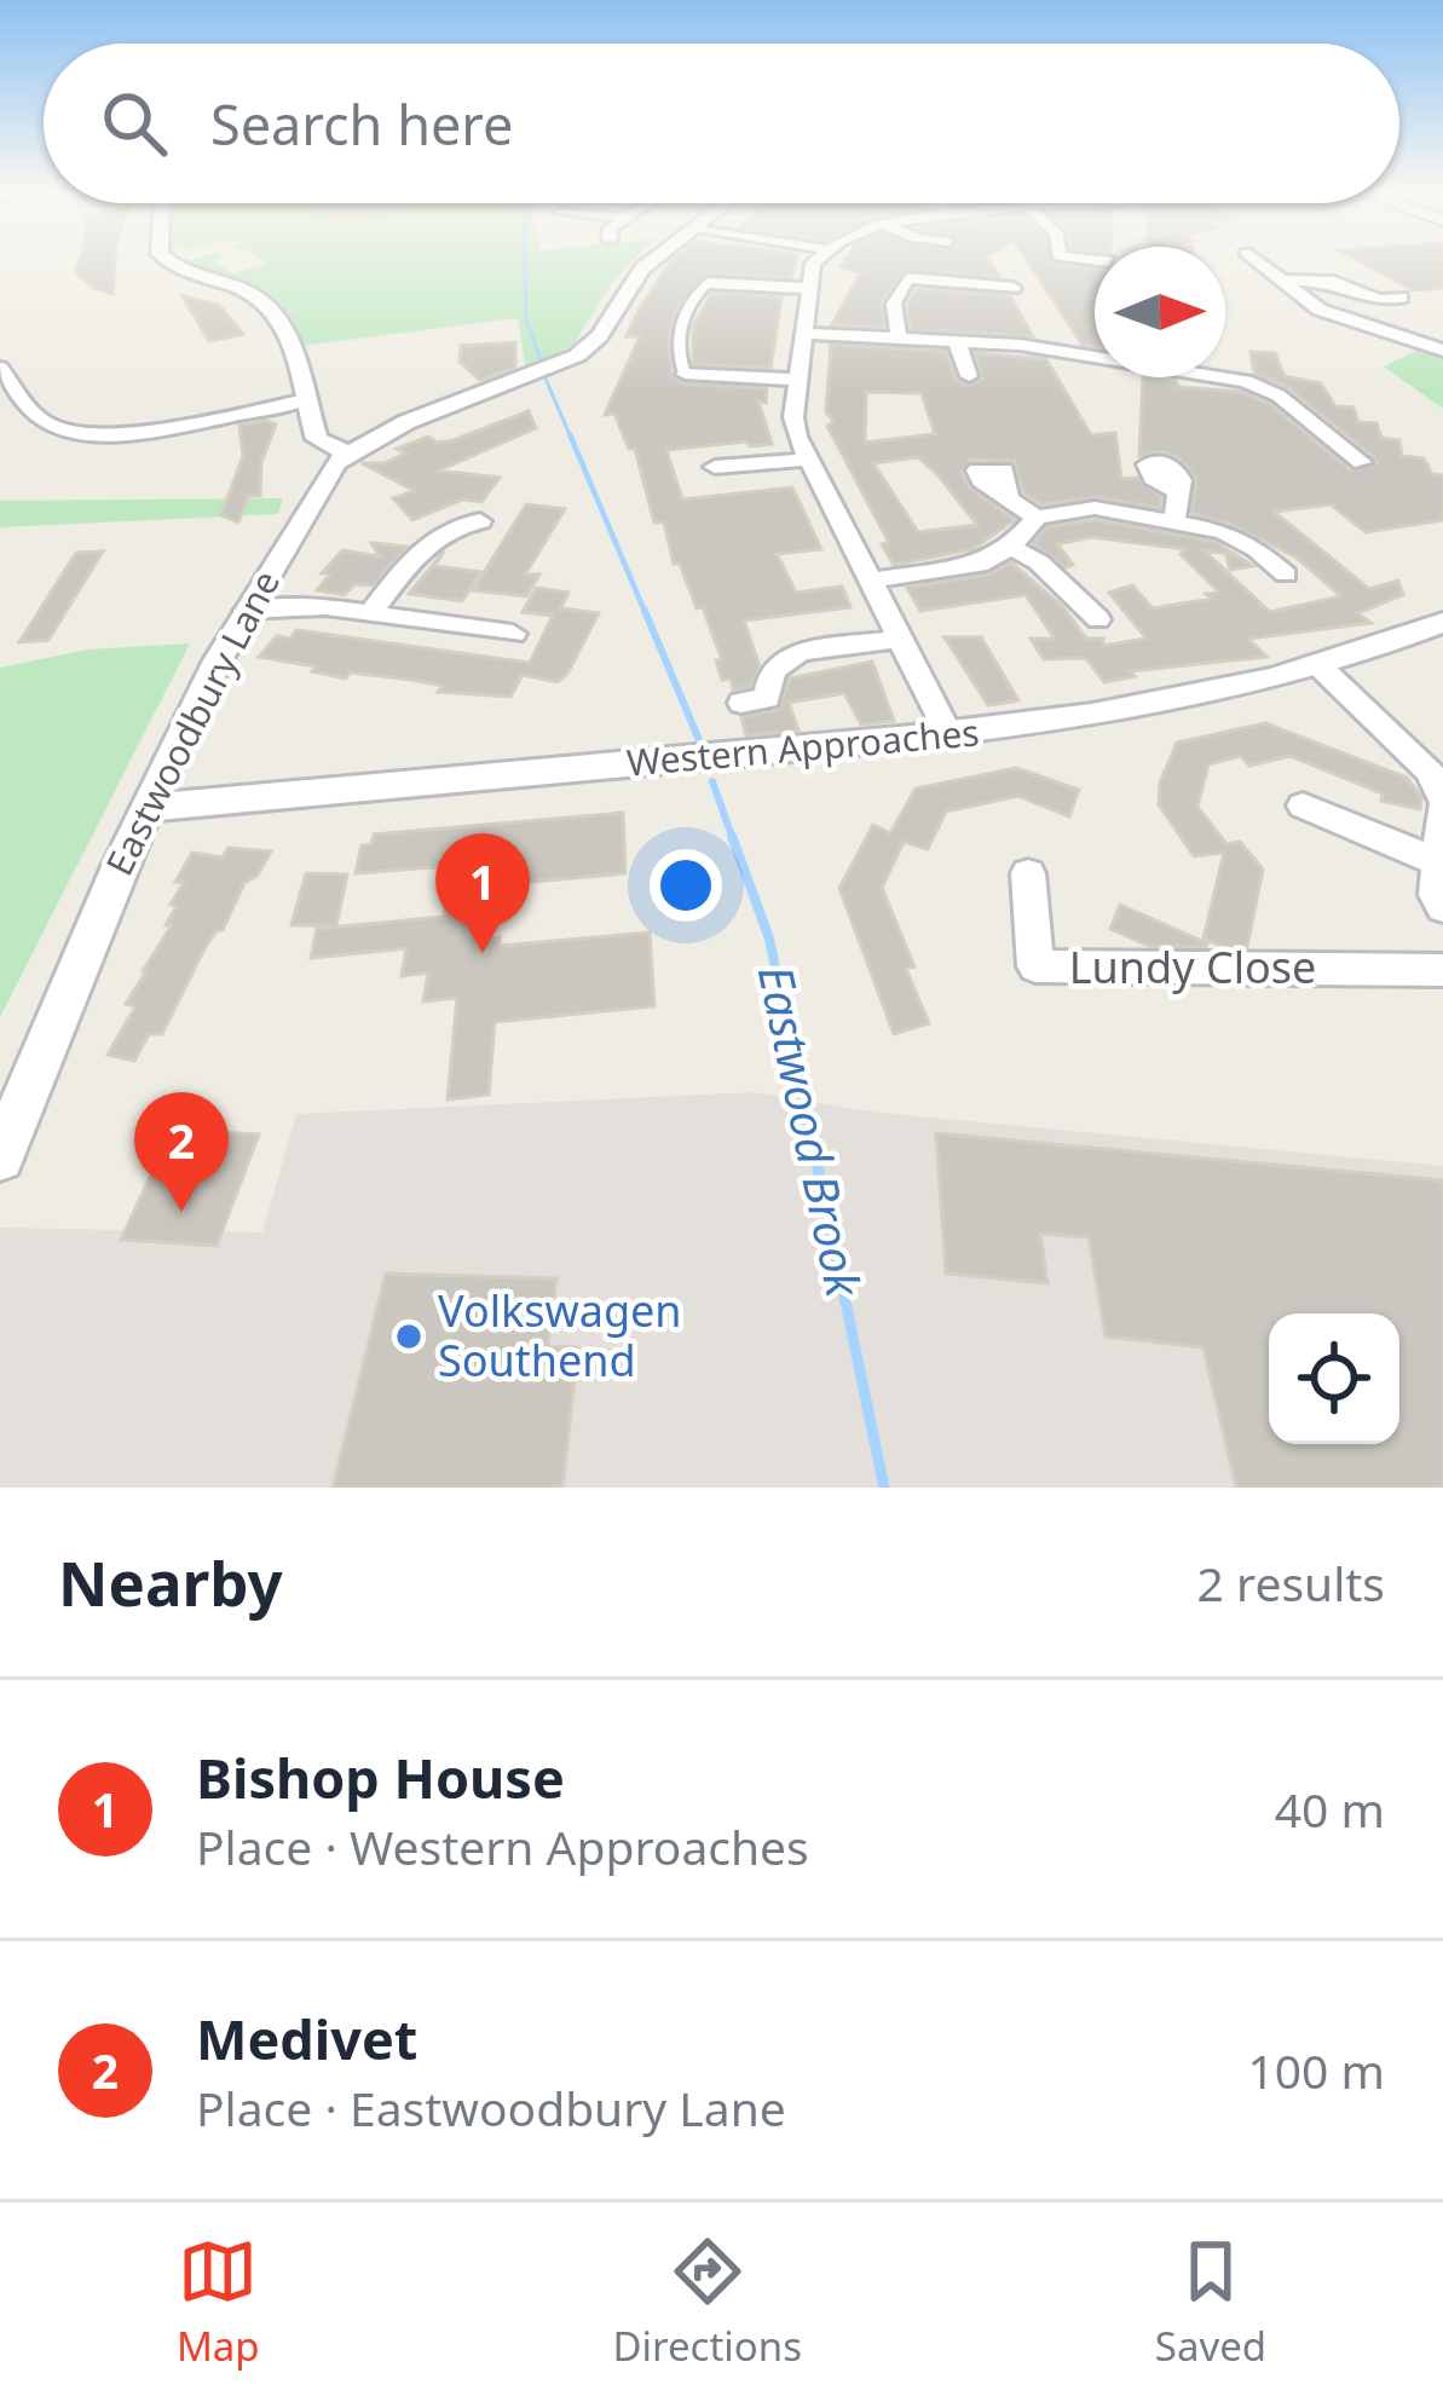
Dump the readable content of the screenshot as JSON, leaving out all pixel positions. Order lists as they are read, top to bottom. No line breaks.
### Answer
{"streets":{"street":["Eastwoodbury Lane","Western Approaches","Lundy Close"]},"crossings":[["Eastwoodbury Lane","Western Approaches"]],"water":["Eastwood Brook"],"places":["Volkswagen Southend"],"north":"right","page":{"search":"Search here","pins":["1","2"],"heading":["Nearby","2 results"],"list":[{"mark":"1","name":"Bishop House","note":"Place · Western Approaches","value":"40 m"},{"mark":"2","name":"Medivet","note":"Place · Eastwoodbury Lane","value":"100 m"}],"nav":["Map","Directions","Saved"]}}
